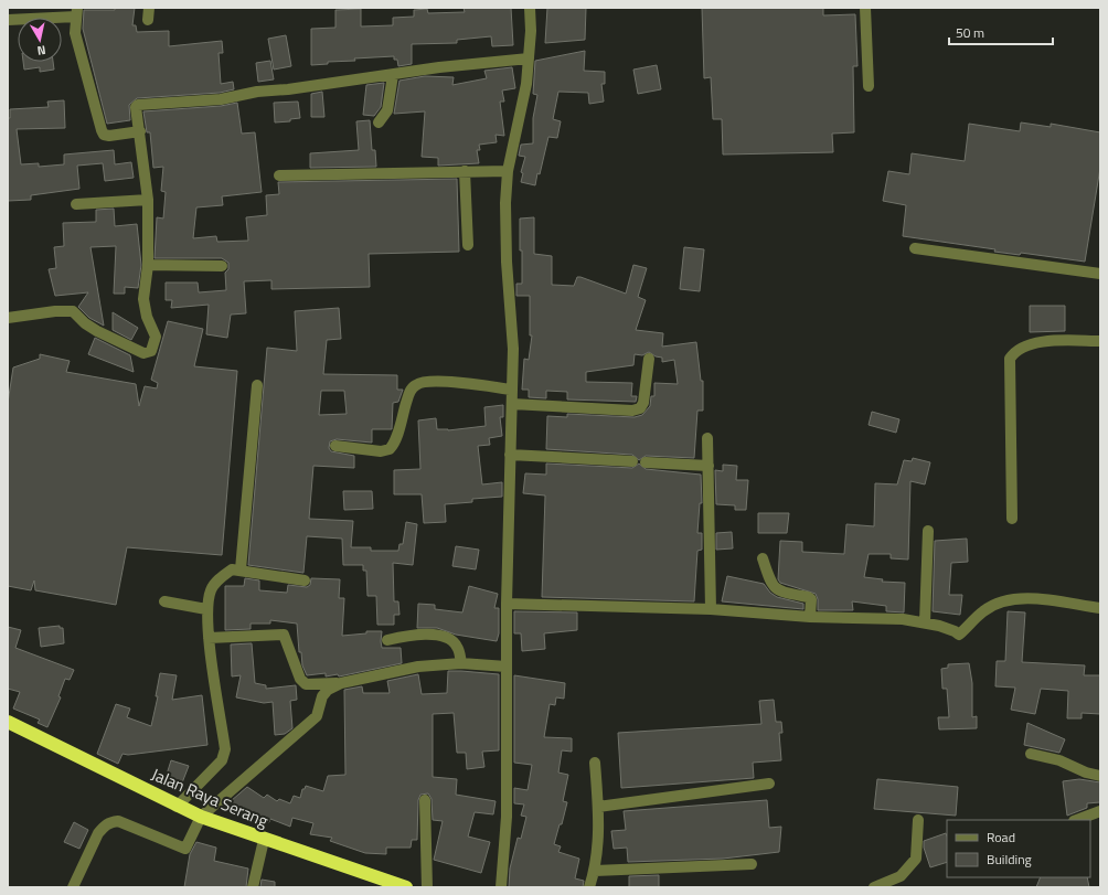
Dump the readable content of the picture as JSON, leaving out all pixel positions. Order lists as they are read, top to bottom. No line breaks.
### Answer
{"streets":{"highway":["Jalan Raya Serang"]},"legend":["Road","Building"],"scale_bar":"50 m","north":"bottom"}
